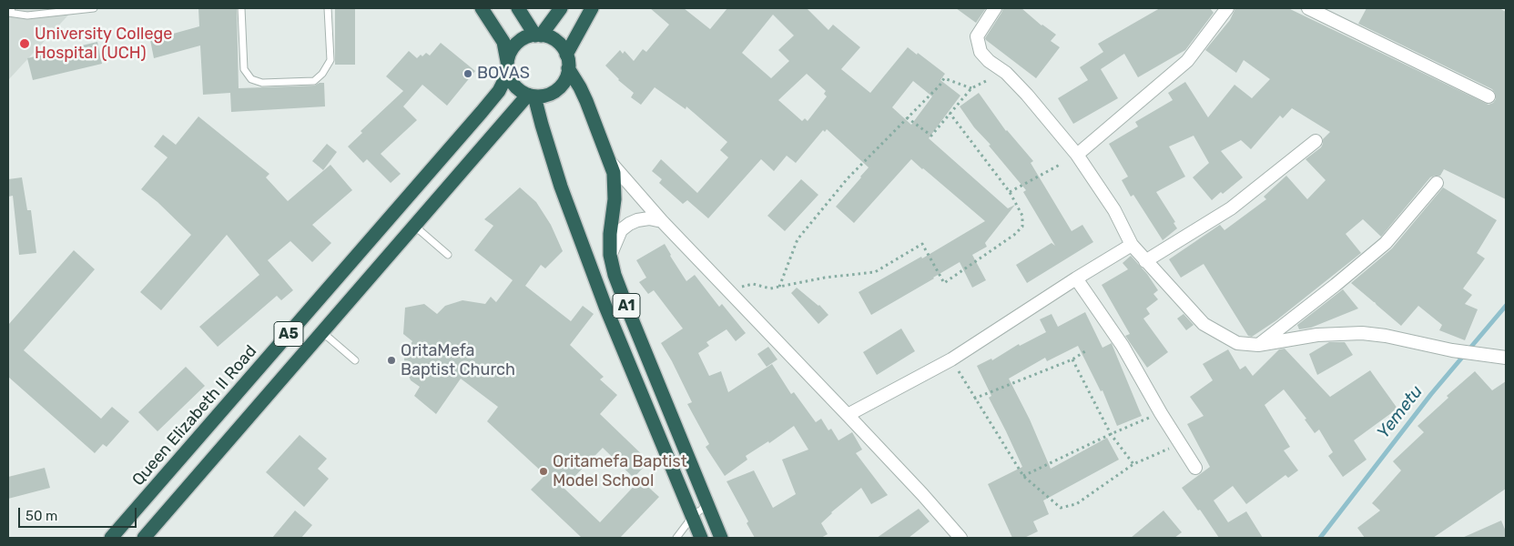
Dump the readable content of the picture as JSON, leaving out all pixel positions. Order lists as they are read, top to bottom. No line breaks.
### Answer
{"streets":{"highway":["A1","A5","Queen Elizabeth II Road"]},"crossings":[["A1","A5"],["A1","Queen Elizabeth II Road"],["A5","Queen Elizabeth II Road"]],"water":["Yemetu"],"places":["University College Hospital (UCH)","BOVAS","OritaMefa Baptist Church","Oritamefa Baptist Model School"],"scale_bar":"50 m"}
